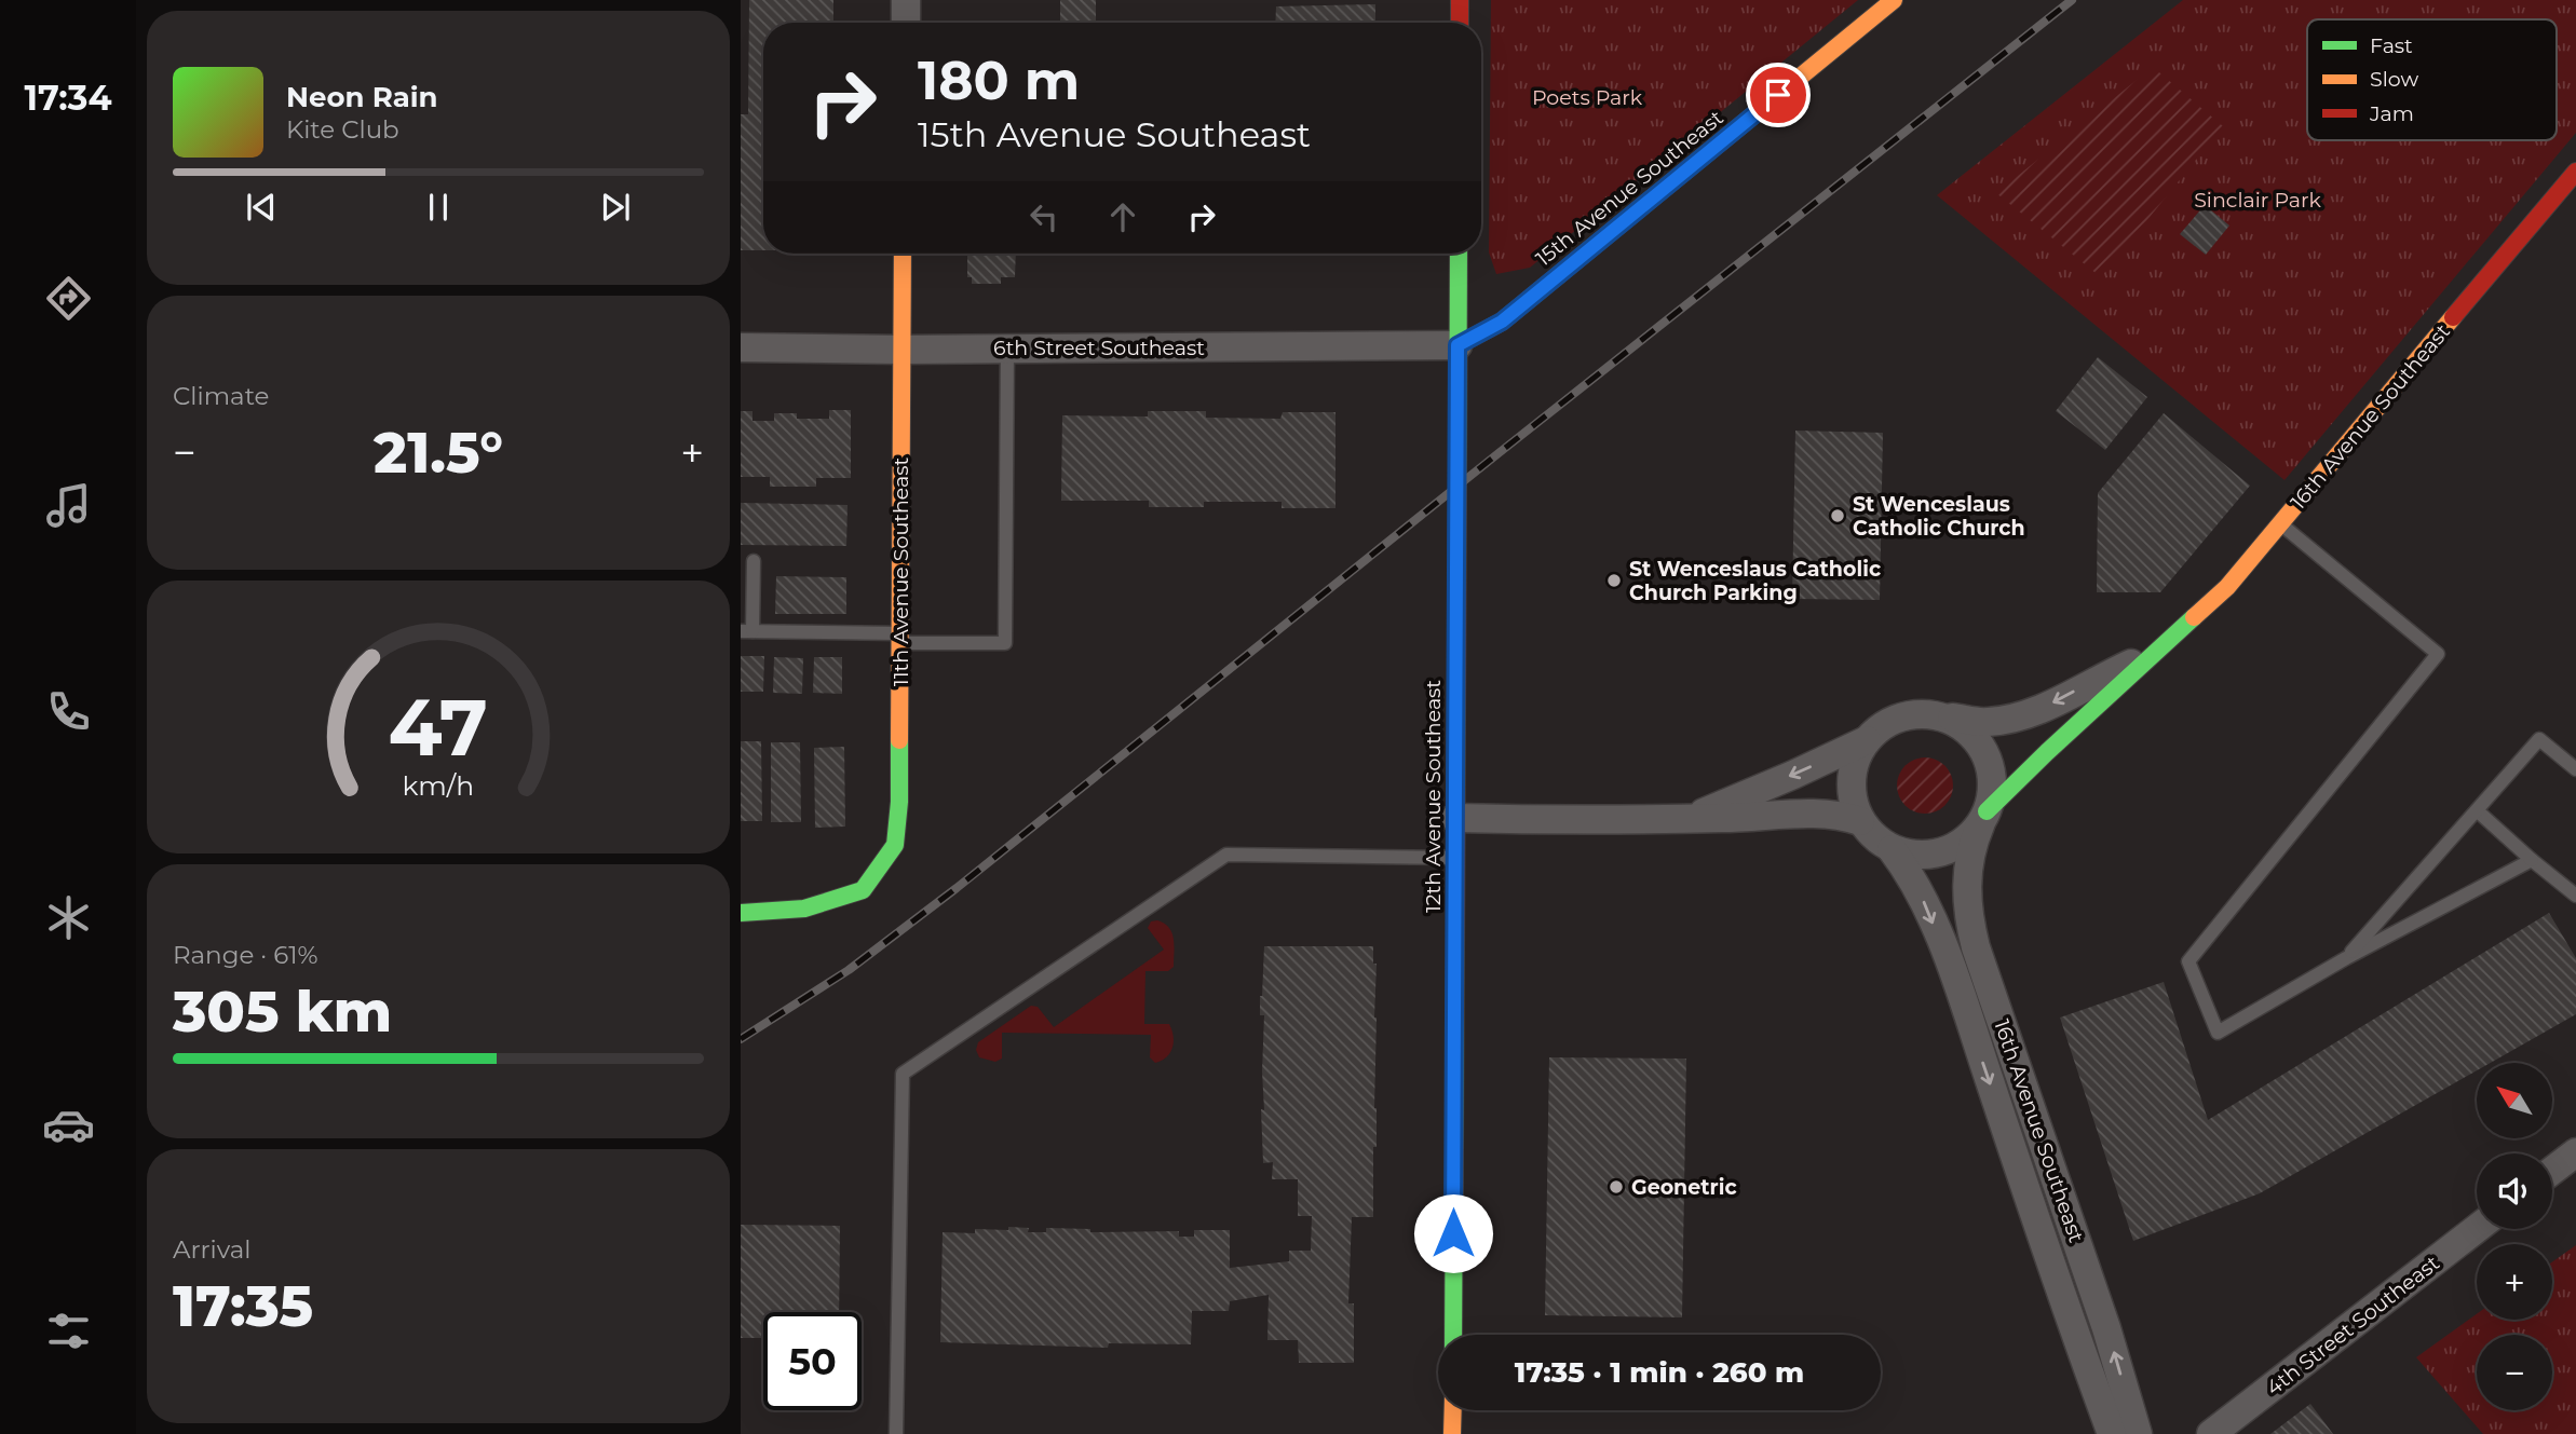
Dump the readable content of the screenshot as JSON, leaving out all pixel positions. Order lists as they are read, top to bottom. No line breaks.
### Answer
{"streets":{"street":["15th Avenue Southeast","6th Street Southeast","16th Avenue Southeast","11th Avenue Southeast","12th Avenue Southeast","4th Street Southeast"]},"crossings":[["15th Avenue Southeast","6th Street Southeast"],["15th Avenue Southeast","12th Avenue Southeast"],["6th Street Southeast","11th Avenue Southeast"],["6th Street Southeast","12th Avenue Southeast"]],"parks":["Poets Park","Sinclair Park"],"places":["St Wenceslaus Catholic Church","St Wenceslaus Catholic Church Parking","Geonetric"],"legend":["Fast","Slow","Jam"],"north":"top left","page":{"tabs":"17:34","turn":["180 m","15th Avenue Southeast"],"song":["Neon Rain","Kite Club"],"tile":["Climate",["Range · 61%","305 km"],["Arrival","17:35"]],"heat":["−","21.5°","+"],"map_buttons":["+","−"],"limit":"50","trip":"17:35 · 1 min · 260 m","gauge":["47","km/h"]}}
